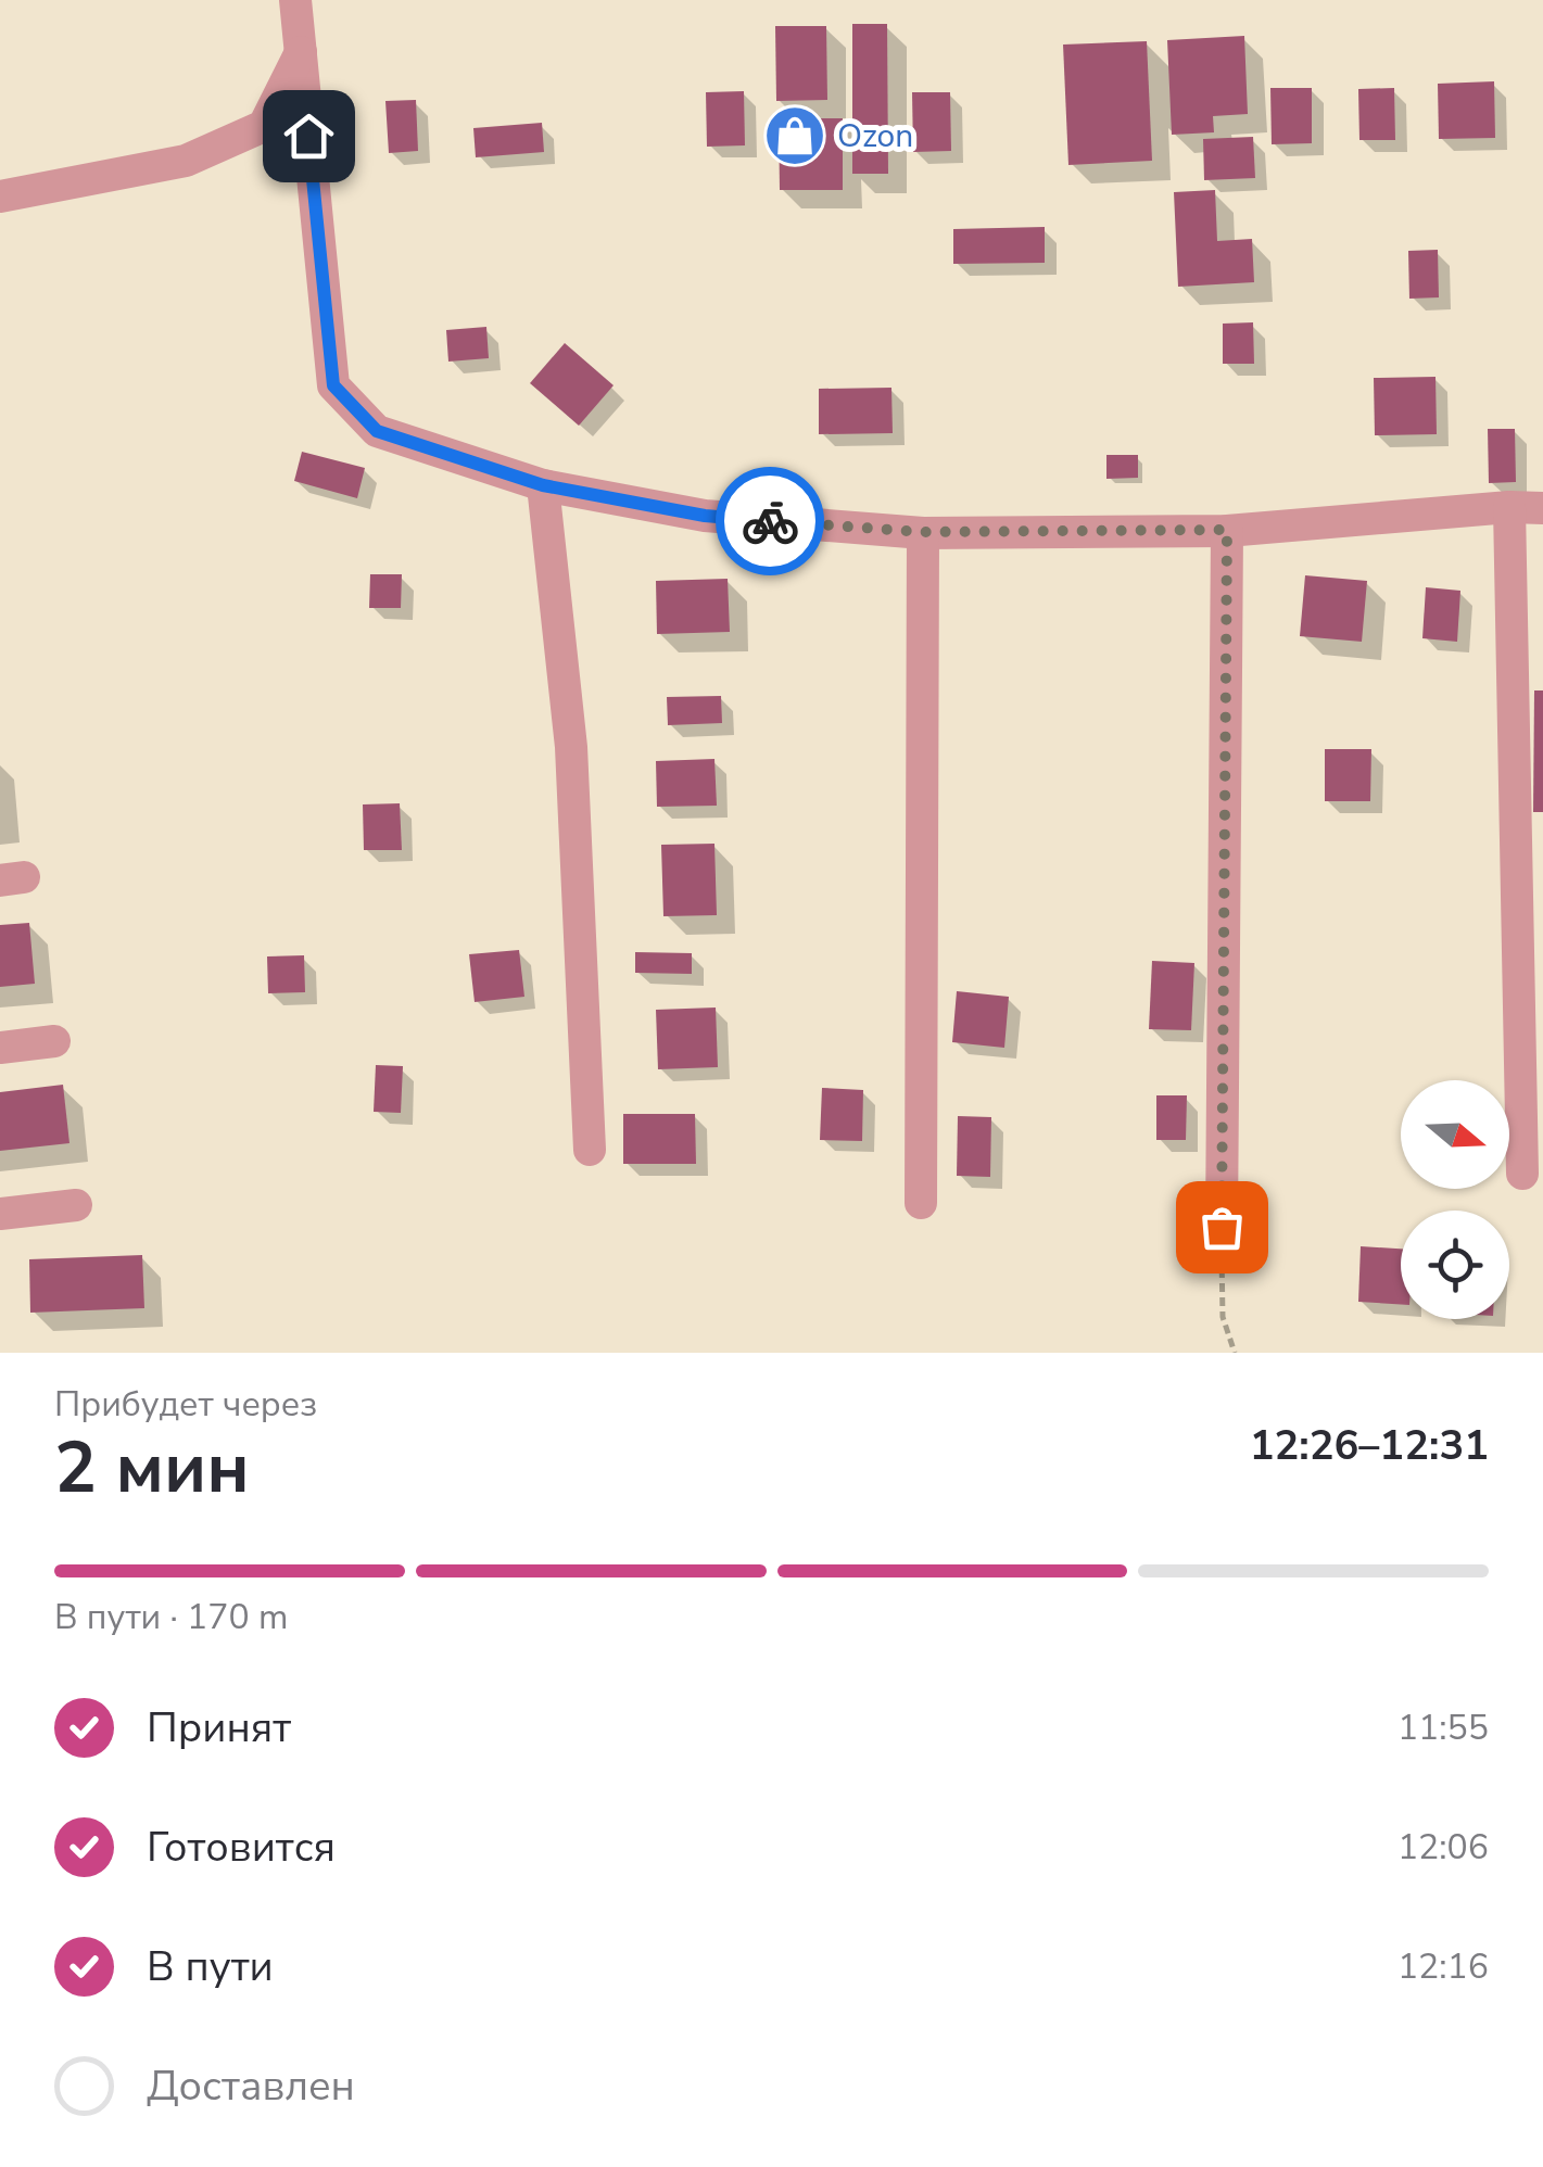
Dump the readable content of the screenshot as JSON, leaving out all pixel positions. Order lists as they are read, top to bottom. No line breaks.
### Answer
{"places":{"shop":["Ozon"]},"north":"right","page":{"heading":["2 мин","Прибудет через","12:26–12:31"],"bar":"В пути · 170 m","list":[["Принят","11:55"],["Готовится","12:06"],["В пути","12:16"],"Доставлен"]}}
